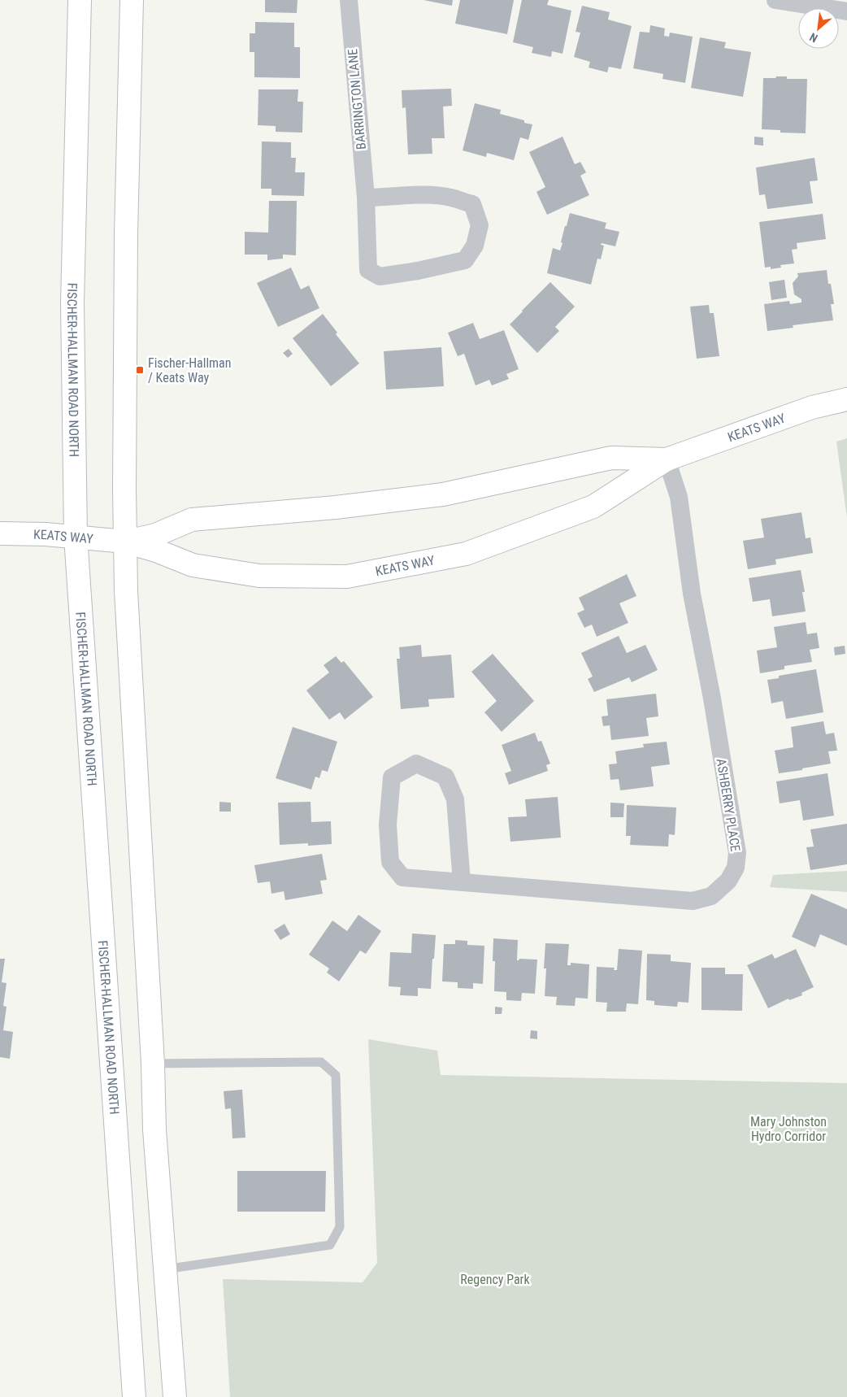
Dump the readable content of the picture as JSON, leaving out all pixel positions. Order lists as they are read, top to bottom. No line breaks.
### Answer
{"streets":{"main road":["FISCHER-HALLMAN ROAD NORTH","KEATS WAY"],"street":["BARRINGTON LANE","ASHBERRY PLACE"]},"crossings":[["FISCHER-HALLMAN ROAD NORTH","KEATS WAY"],["KEATS WAY","ASHBERRY PLACE"]],"parks":["Mary Johnston Hydro Corridor","Regency Park"],"places":{"transit":["Fischer-Hallman / Keats Way"]},"north":"bottom left"}
